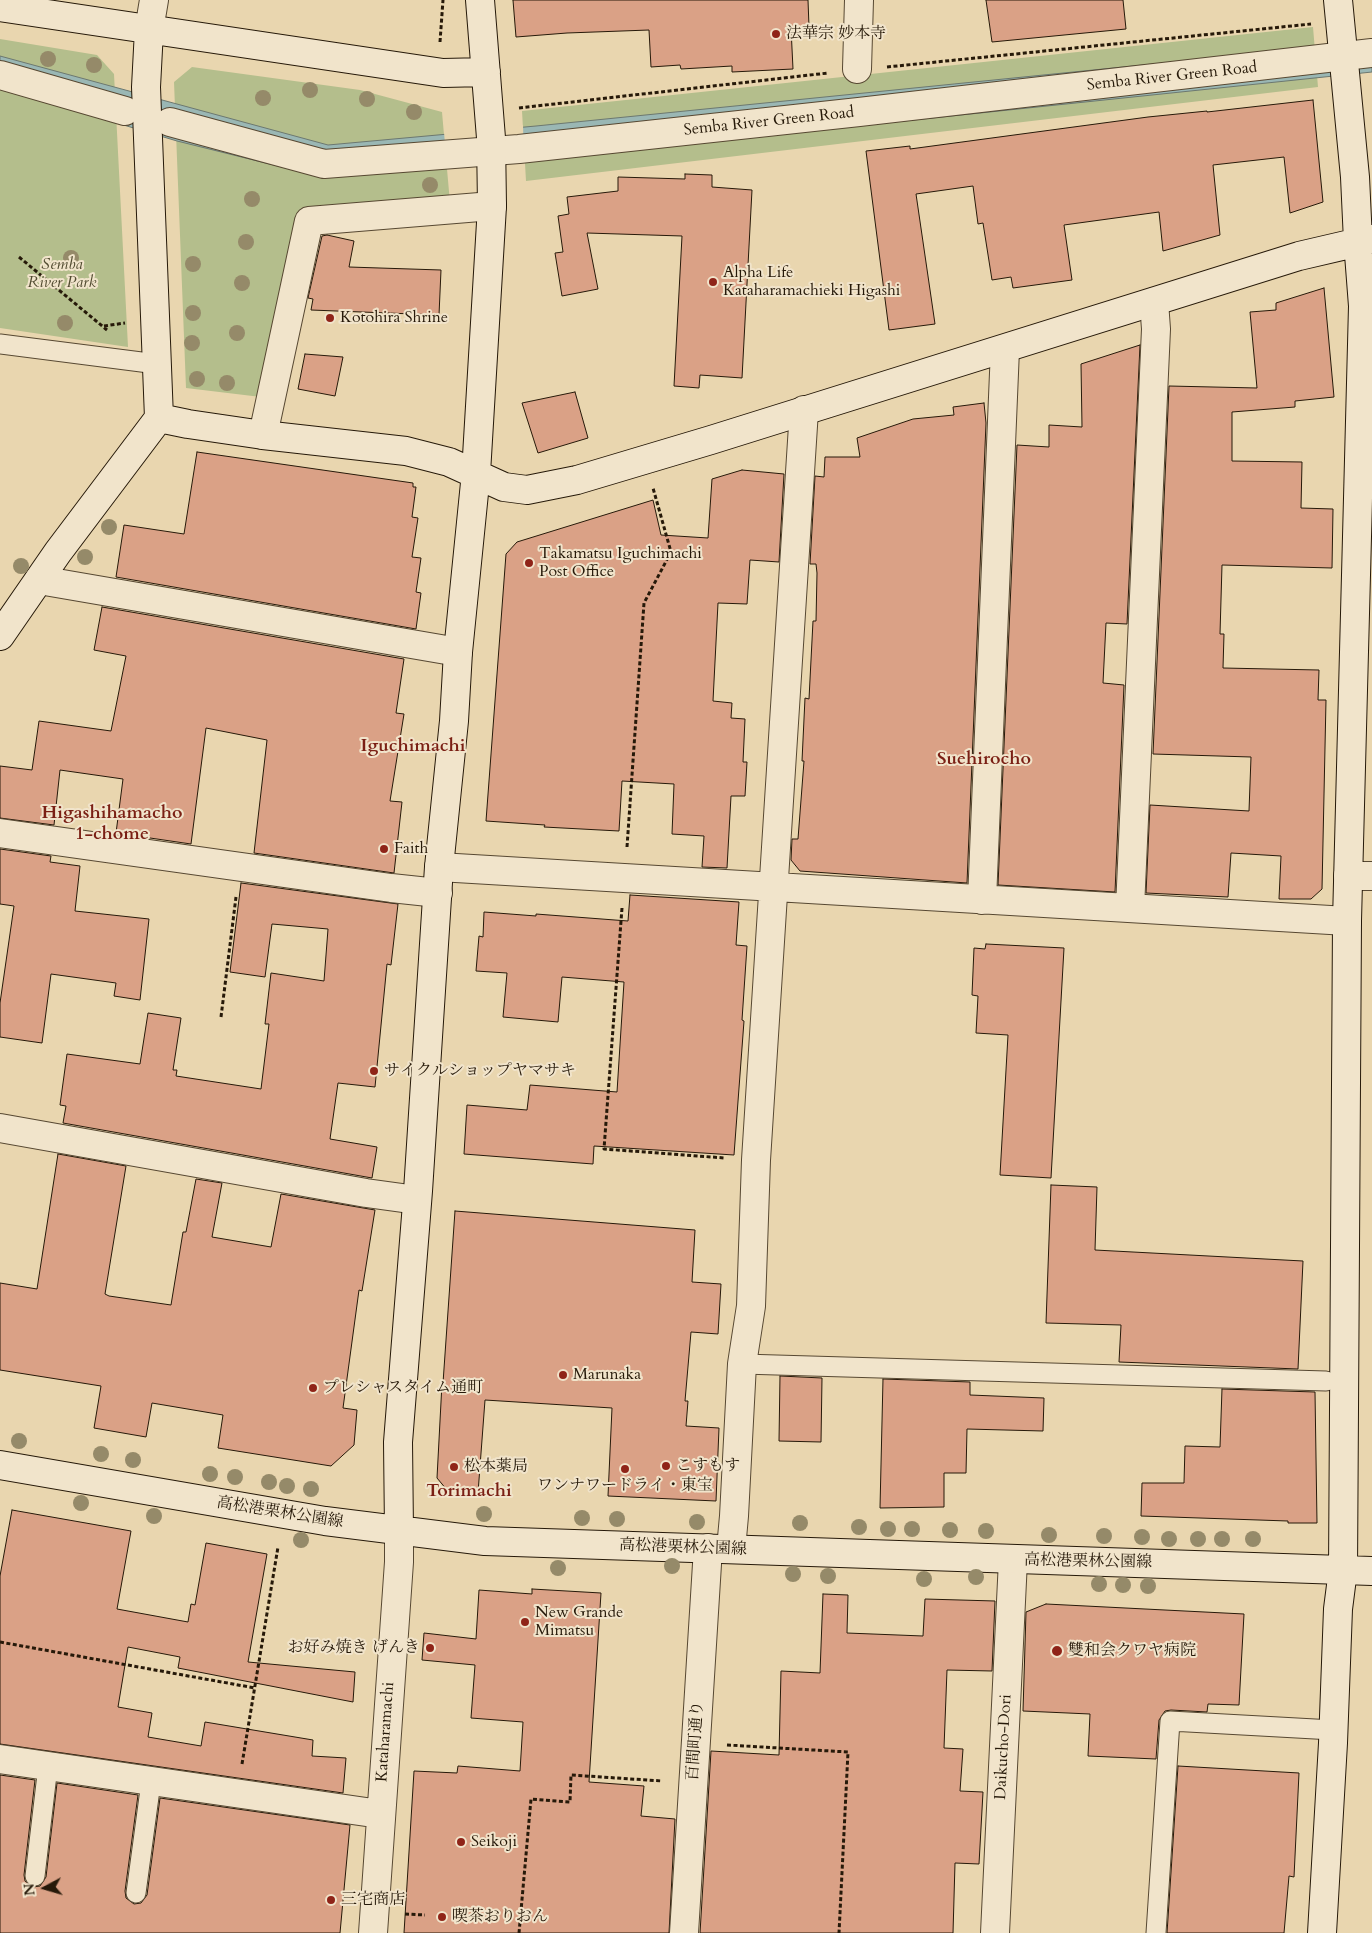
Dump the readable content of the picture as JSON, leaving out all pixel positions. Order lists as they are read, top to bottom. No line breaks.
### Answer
{"streets":{"street":["Semba River Green Road","高松港栗林公園線","Kataharamachi","百間町通り","Daikucho-Dori"]},"crossings":[["高松港栗林公園線","Kataharamachi"],["高松港栗林公園線","百間町通り"],["高松港栗林公園線","Daikucho-Dori"]],"districts":["Iguchimachi","Suehirocho","Higashihamacho 1-chome","Torimachi"],"parks":["Semba River Park"],"places":["法華宗 妙本寺","Alpha Life Kataharamachieki Higashi","Kotohira Shrine","Takamatsu Iguchimachi Post Office","Faith","サイクルショップヤマサキ","Marunaka","プレシャスタイム通町","こすもす","松本薬局","ワンナワードライ・東宝","New Grande Mimatsu","お好み焼き げんき","雙和会クワヤ病院","Seikoji","三宅商店","喫茶おりおん"],"north":"left"}
